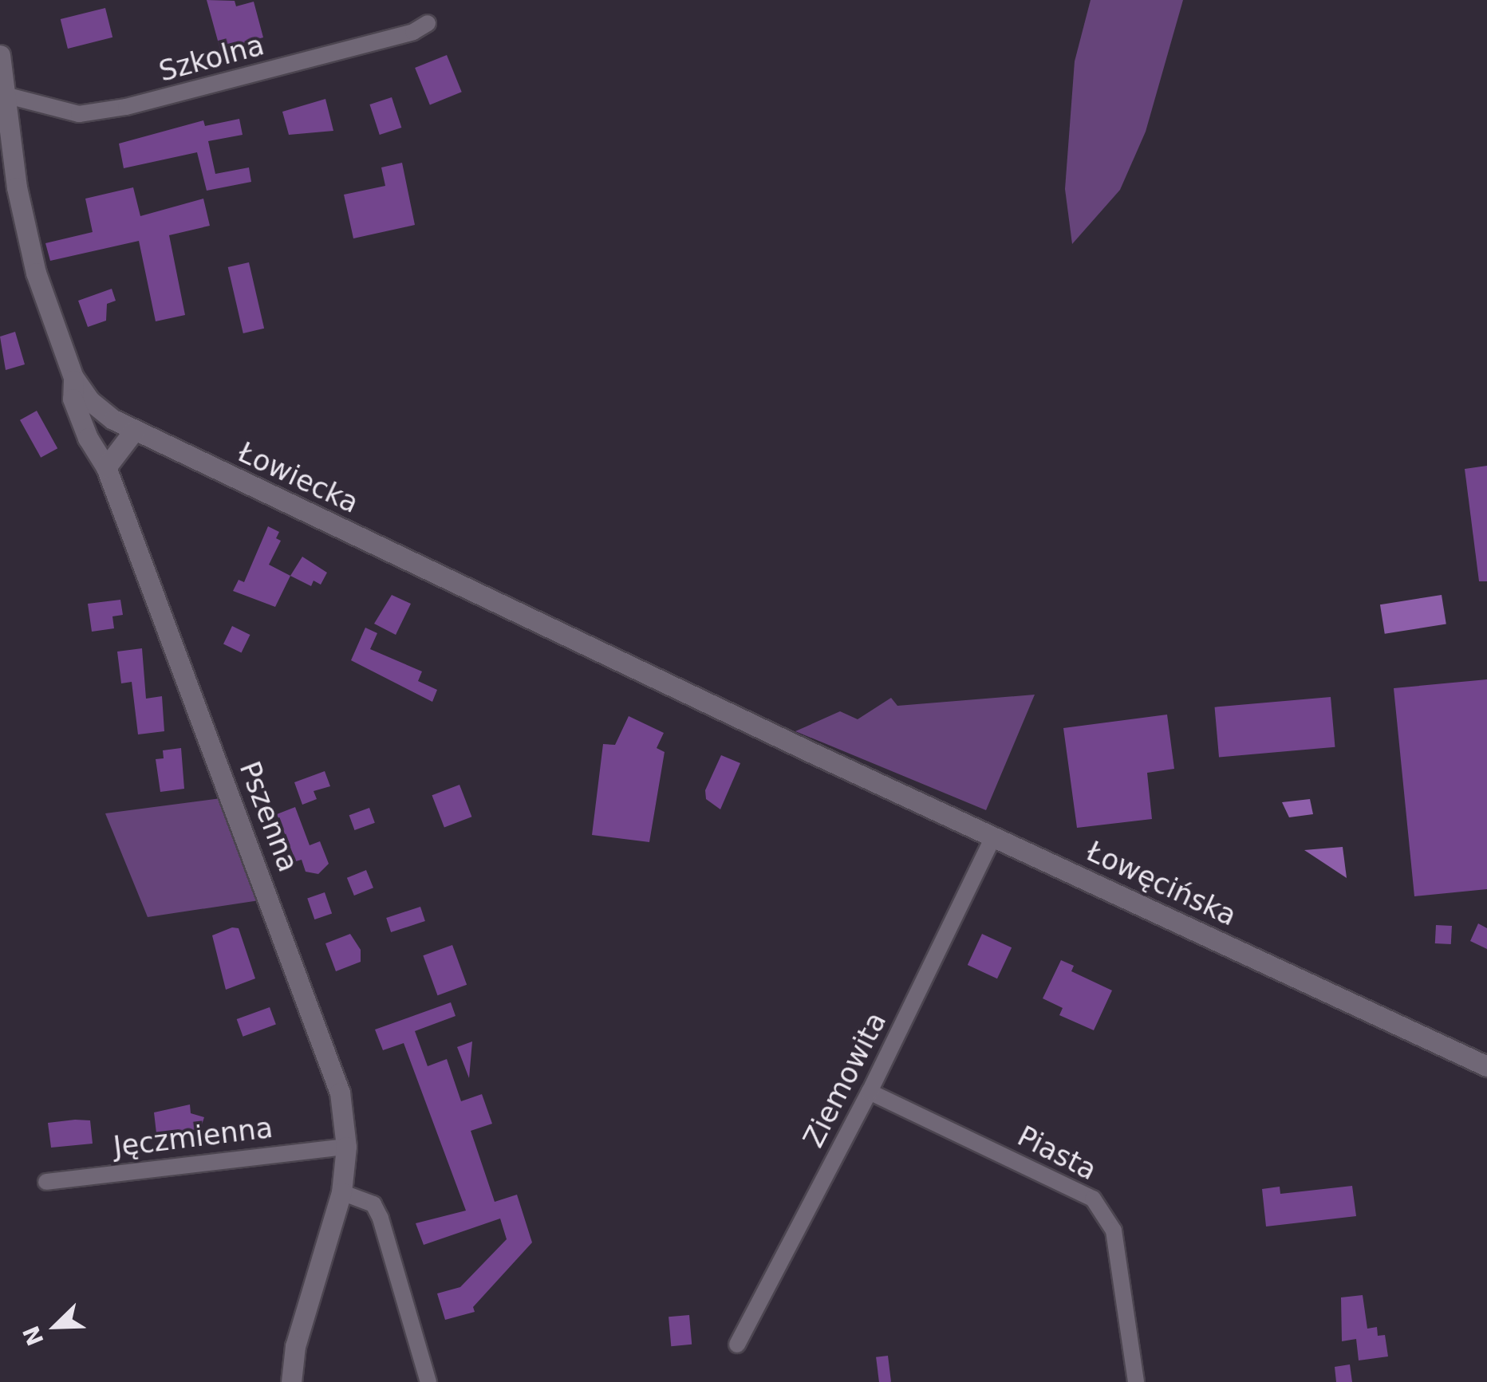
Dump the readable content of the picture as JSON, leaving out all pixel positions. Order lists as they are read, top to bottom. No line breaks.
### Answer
{"streets":{"street":["Szkolna","Łowiecka","Pszenna","Łowęcińska","Ziemowita","Jęczmienna","Piasta"]},"crossings":[["Szkolna","Łowiecka"],["Łowiecka","Pszenna"],["Łowiecka","Łowęcińska"],["Pszenna","Jęczmienna"],["Łowęcińska","Ziemowita"],["Ziemowita","Piasta"]],"north":"bottom left"}
